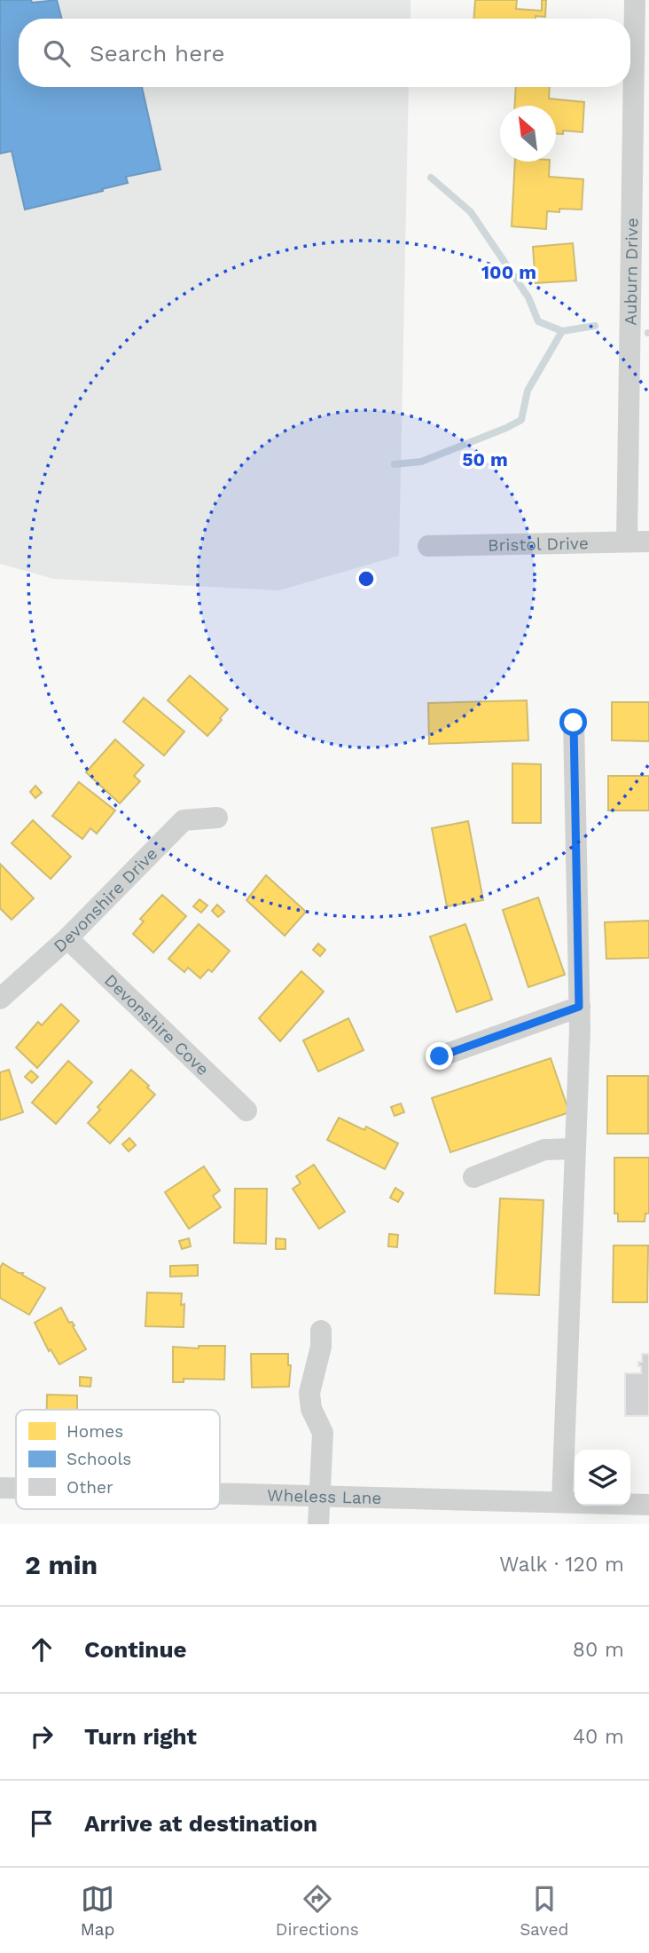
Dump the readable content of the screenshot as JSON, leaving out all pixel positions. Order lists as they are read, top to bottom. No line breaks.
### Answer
{"streets":{"street":["Auburn Drive","Bristol Drive","Devonshire Drive","Devonshire Cove","Wheless Lane"]},"crossings":[["Auburn Drive","Bristol Drive"],["Devonshire Drive","Devonshire Cove"]],"legend":["Homes","Schools","Other"],"north":"top left","page":{"search":"Search here","heading":["2 min","Walk · 120 m"],"list":[["Continue","80 m"],["Turn right","40 m"],"Arrive at destination"],"nav":["Map","Directions","Saved"]},"rings":["100 m","50 m"]}
